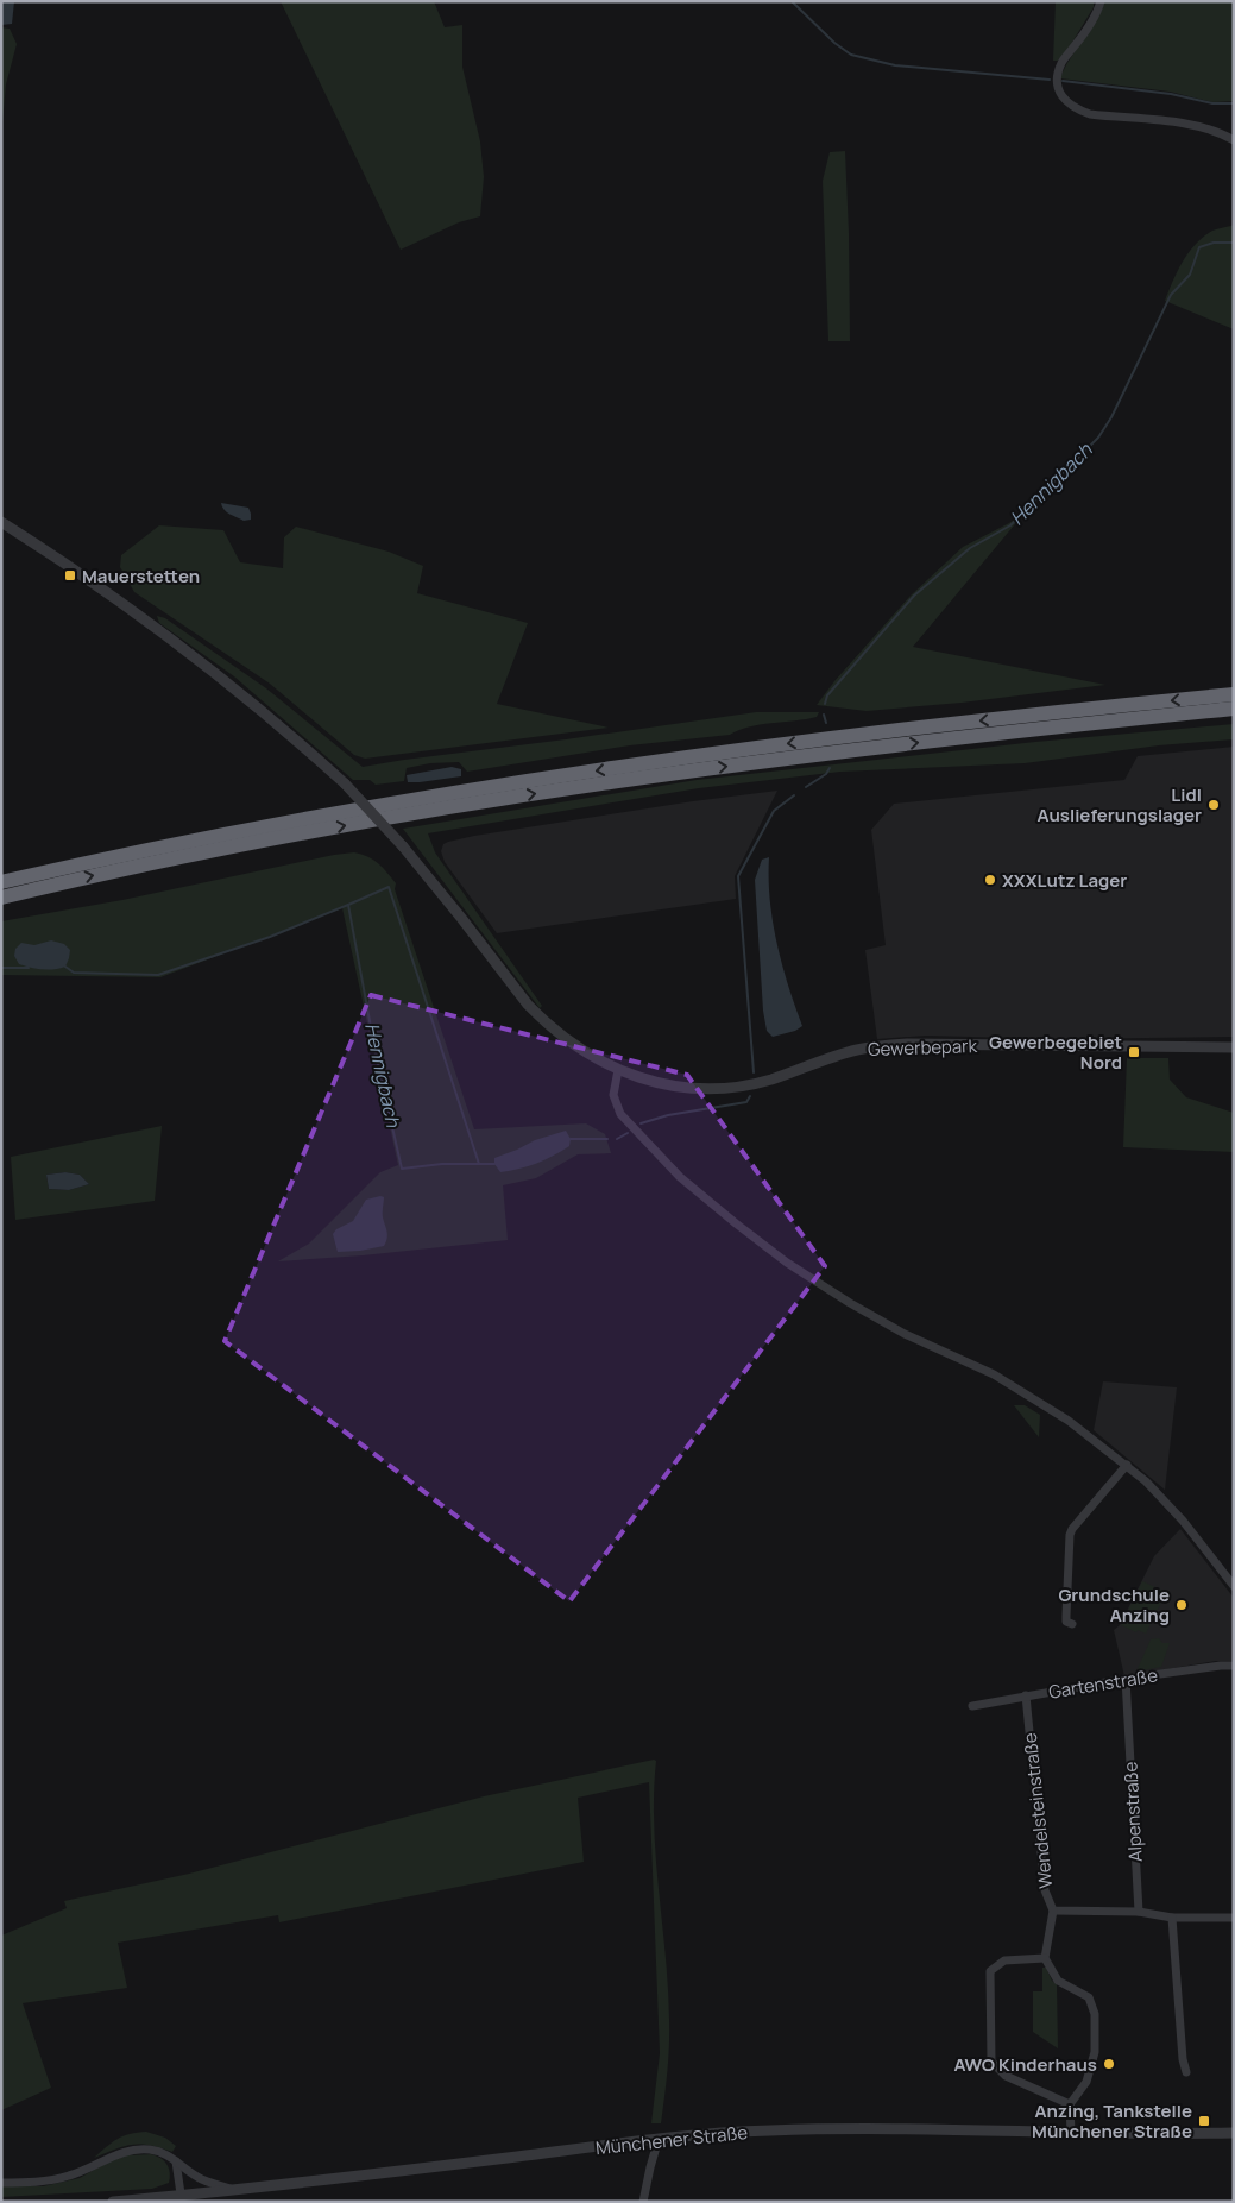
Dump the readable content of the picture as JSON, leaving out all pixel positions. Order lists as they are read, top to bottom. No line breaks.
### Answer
{"streets":{"street":["Gewerbepark","Gartenstraße","Wendelsteinstraße","Alpenstraße","Münchener Straße"]},"crossings":[["Gartenstraße","Wendelsteinstraße"],["Gartenstraße","Alpenstraße"],["Wendelsteinstraße","Alpenstraße"]],"water":["Hennigbach"],"places":{"transit":["Mauerstetten","Gewerbegebiet Nord","Anzing, Tankstelle Münchener Straße"],"other":["Lidl Auslieferungslager","XXXLutz Lager","Grundschule Anzing","AWO Kinderhaus"]}}
